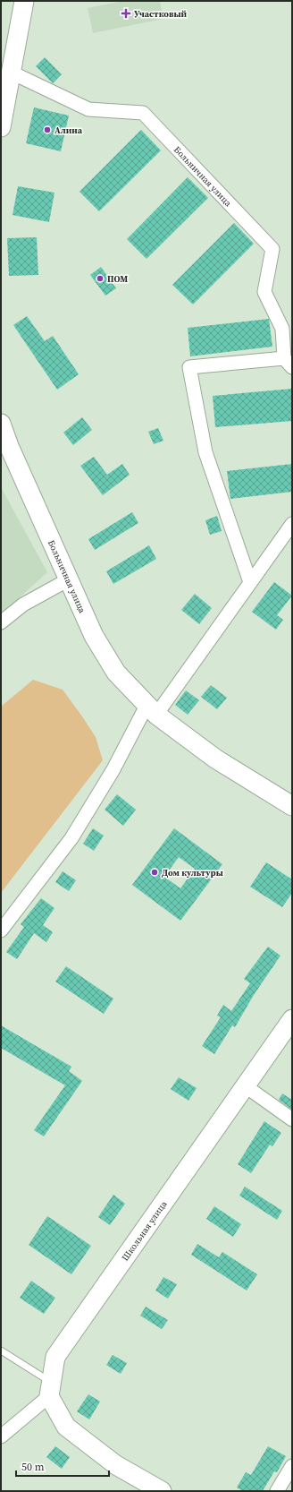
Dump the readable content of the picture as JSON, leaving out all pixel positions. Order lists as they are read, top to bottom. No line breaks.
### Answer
{"streets":{"street":["Больничная улица","Школьная улица"]},"places":{"health":["Участковый"],"other":["Алина","ПОМ","Дом культуры"]},"scale_bar":"50 m"}
